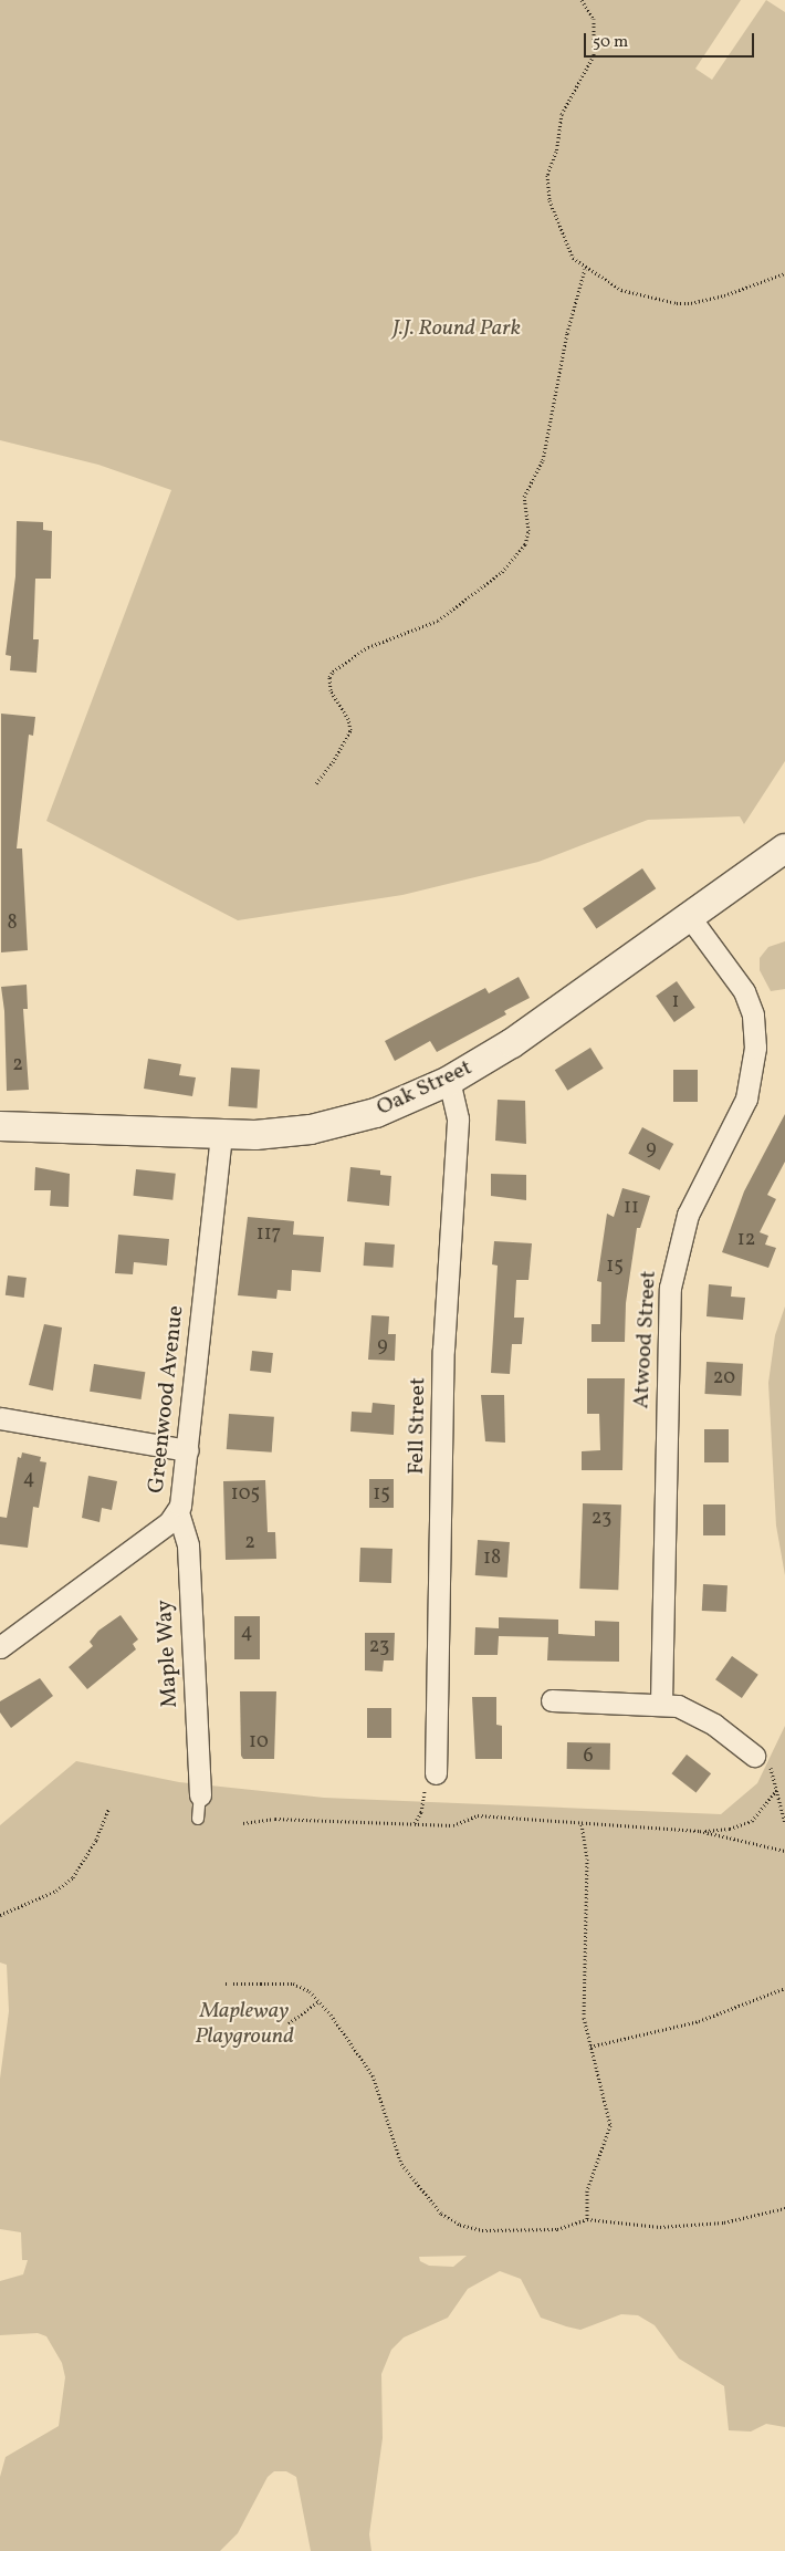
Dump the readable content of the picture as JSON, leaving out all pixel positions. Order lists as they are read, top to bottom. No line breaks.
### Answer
{"streets":{"street":["Oak Street","Atwood Street","Greenwood Avenue","Fell Street","Maple Way"]},"crossings":[["Oak Street","Atwood Street"],["Oak Street","Greenwood Avenue"],["Oak Street","Fell Street"],["Greenwood Avenue","Maple Way"]],"parks":["J.J. Round Park","Mapleway Playground"],"house_numbers":["8","1","2","9","11","117","12","15","9","20","4","105","15","23","2","18","4","23","10","6"],"scale_bar":"50 m"}
